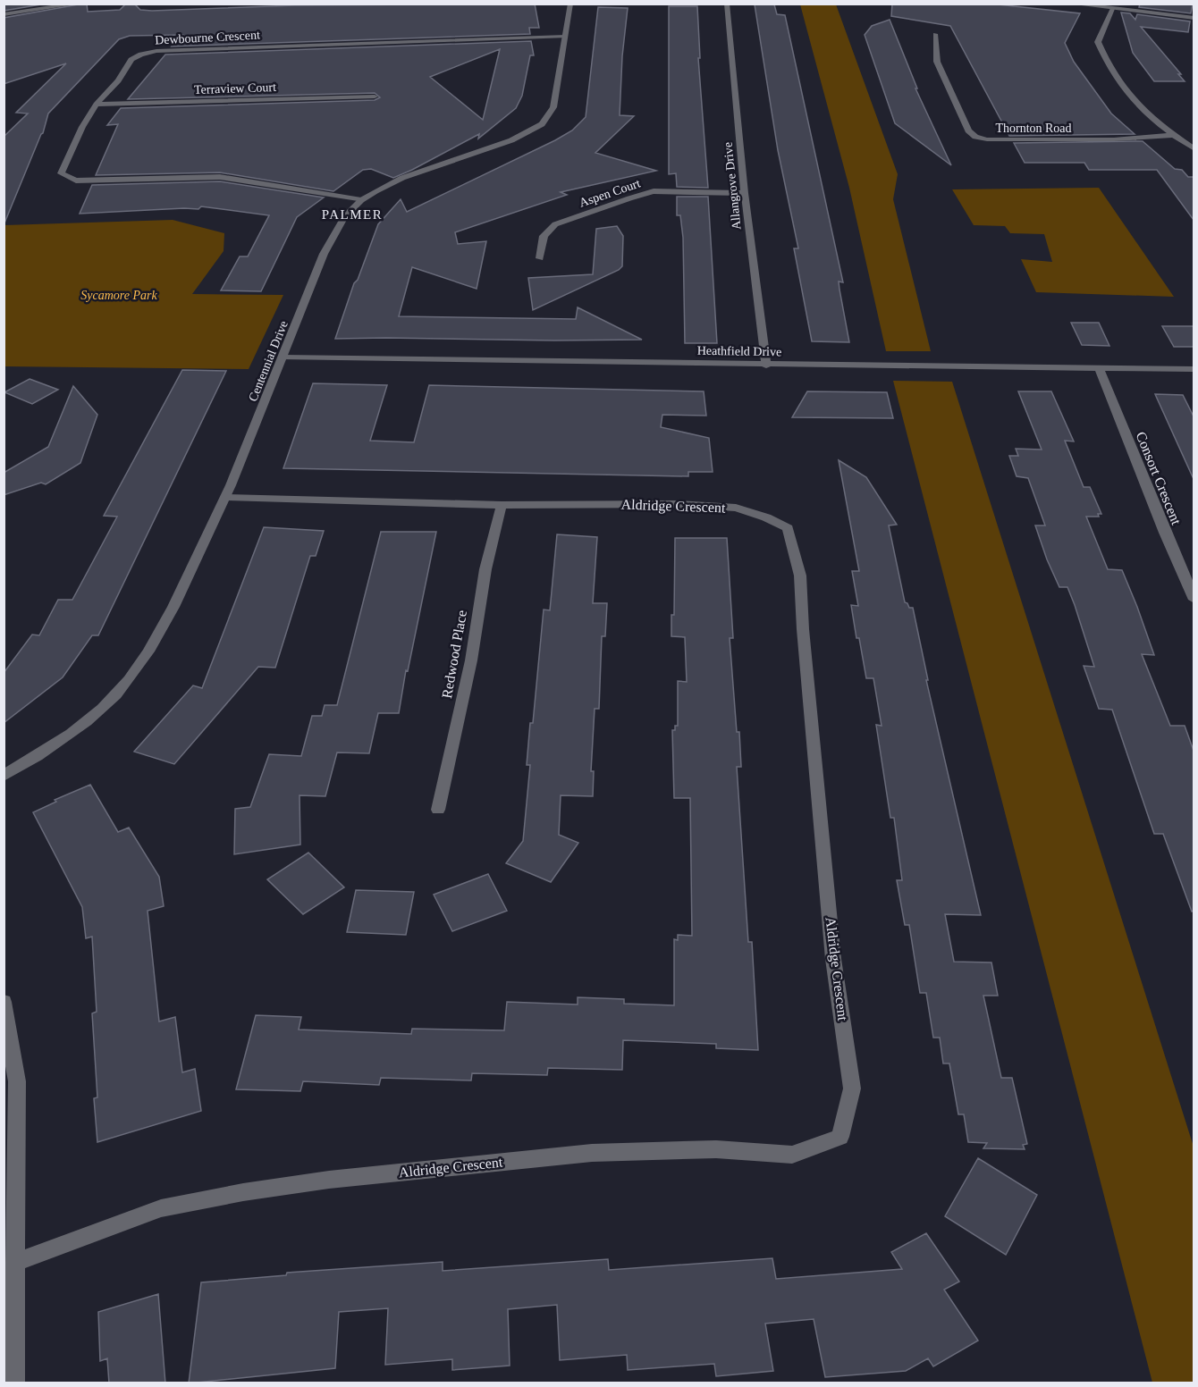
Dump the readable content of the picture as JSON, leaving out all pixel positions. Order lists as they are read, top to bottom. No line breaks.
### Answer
{"streets":{"street":["Dewbourne Crescent","Terraview Court","Thornton Road","Allangrove Drive","Aspen Court","Heathfield Drive","Centennial Drive","Consort Crescent","Aldridge Crescent","Redwood Place"]},"crossings":[["Dewbourne Crescent","Terraview Court"],["Dewbourne Crescent","Centennial Drive"],["Allangrove Drive","Aspen Court"],["Allangrove Drive","Heathfield Drive"],["Heathfield Drive","Centennial Drive"],["Heathfield Drive","Consort Crescent"],["Centennial Drive","Aldridge Crescent"],["Aldridge Crescent","Redwood Place"]],"districts":["PALMER"],"parks":["Sycamore Park"]}
